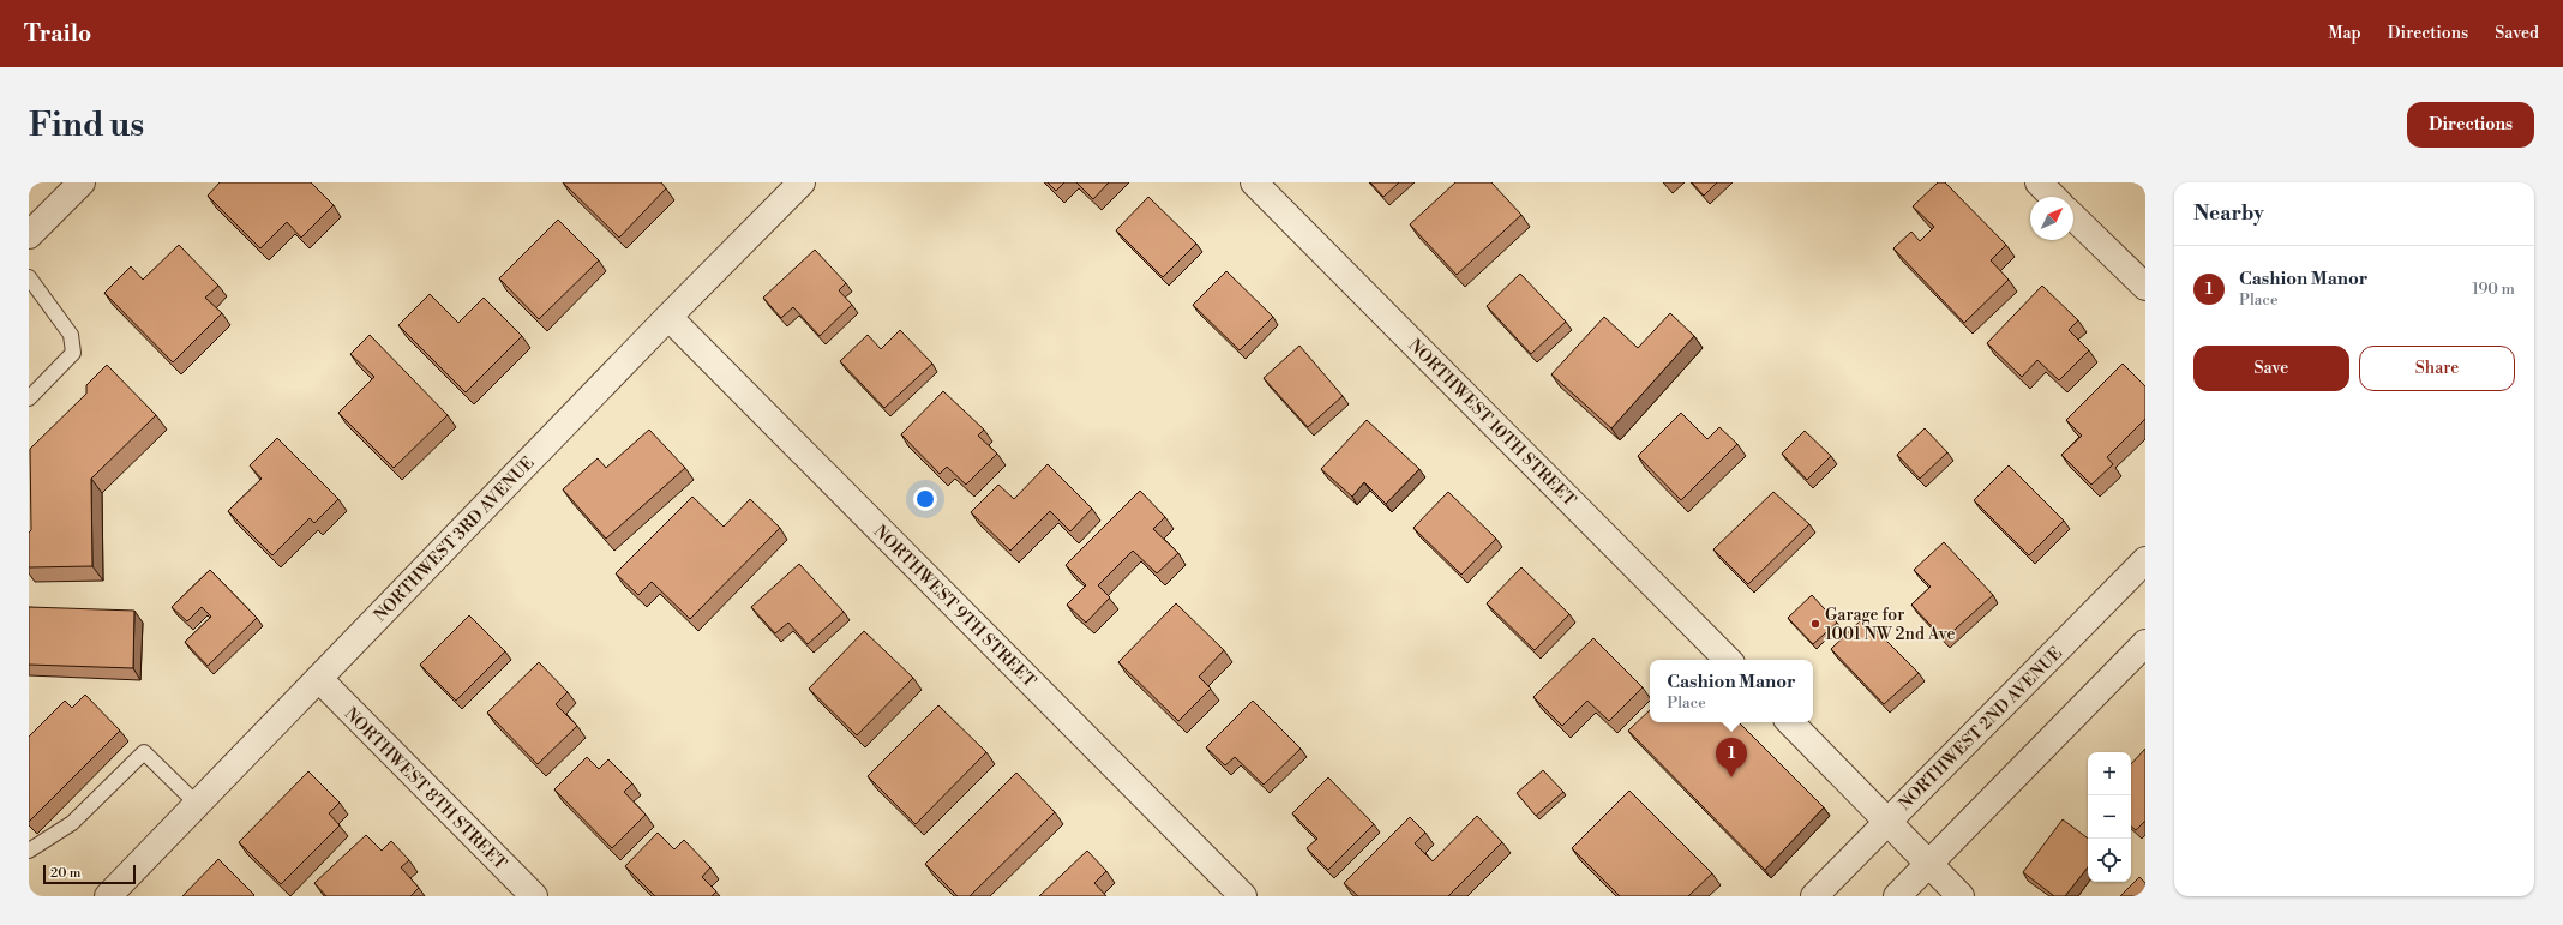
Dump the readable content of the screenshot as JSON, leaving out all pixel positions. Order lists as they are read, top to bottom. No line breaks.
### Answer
{"streets":{"street":["NORTHWEST 10TH STREET","NORTHWEST 3RD AVENUE","NORTHWEST 9TH STREET","NORTHWEST 2ND AVENUE","NORTHWEST 8TH STREET"]},"crossings":[["NORTHWEST 3RD AVENUE","NORTHWEST 9TH STREET"],["NORTHWEST 3RD AVENUE","NORTHWEST 8TH STREET"]],"places":["Garage for 1001 NW 2nd Ave"],"scale_bar":"20 m","north":"top right","page":{"header":"Trailo","nav":["Map","Directions","Saved"],"buttons":["Directions",["Save","Share"]],"title":"Find us","heading":"Nearby","list":[{"mark":"1","name":"Cashion Manor","note":"Place","value":"190 m"}],"popup":["Cashion Manor","Place"],"pins":"1","map_buttons":["+","−"],"scale":"20 m"}}
